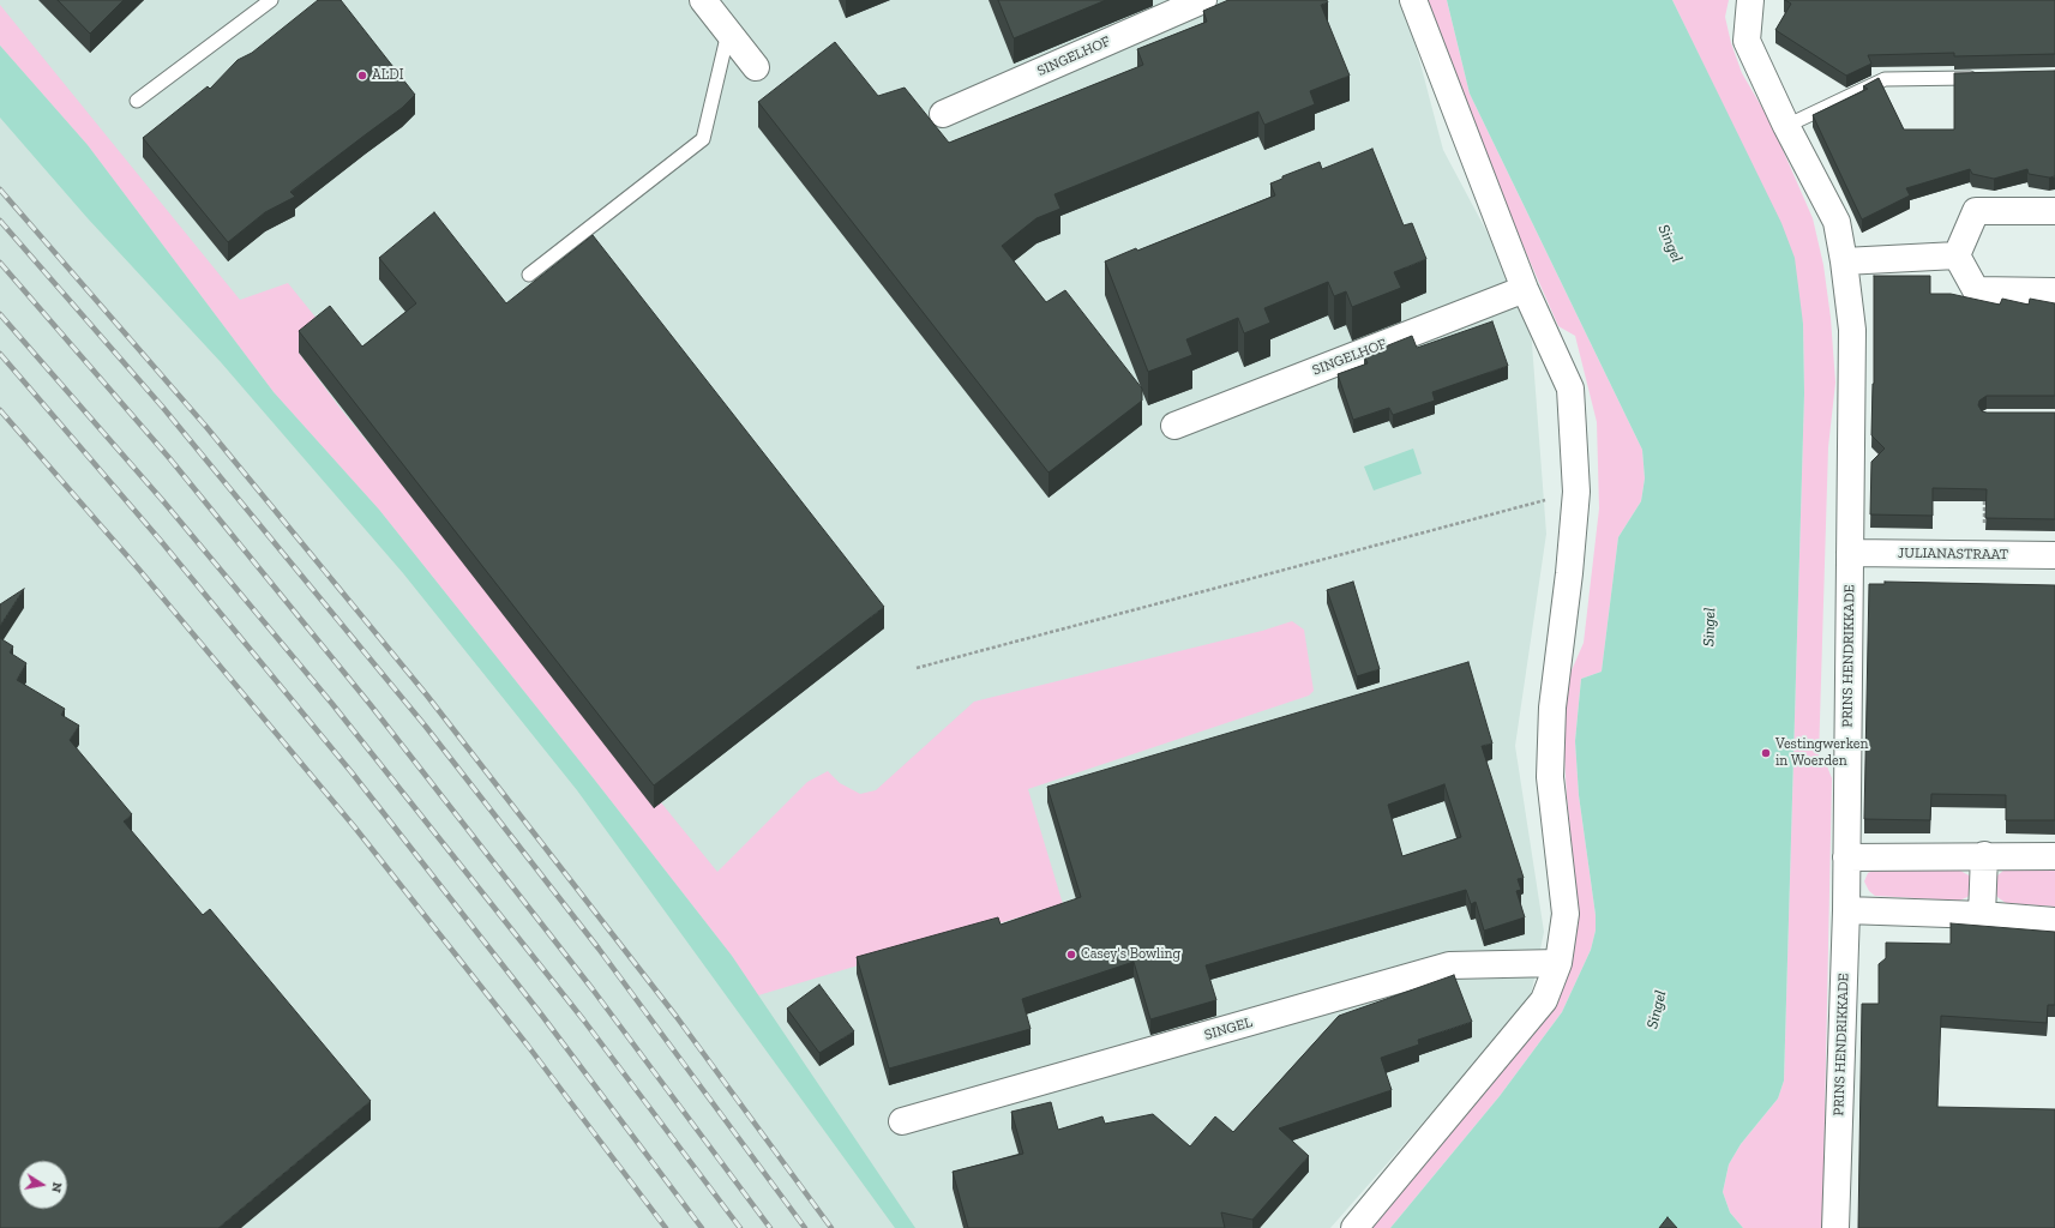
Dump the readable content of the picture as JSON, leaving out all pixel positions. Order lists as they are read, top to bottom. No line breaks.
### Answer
{"streets":{"street":["SINGELHOF","JULIANASTRAAT","PRINS HENDRIKKADE","SINGEL"]},"crossings":[["JULIANASTRAAT","PRINS HENDRIKKADE"]],"water":["Singel"],"places":["ALDI","Vestingwerken in Woerden","Casey's Bowling"],"north":"right"}
